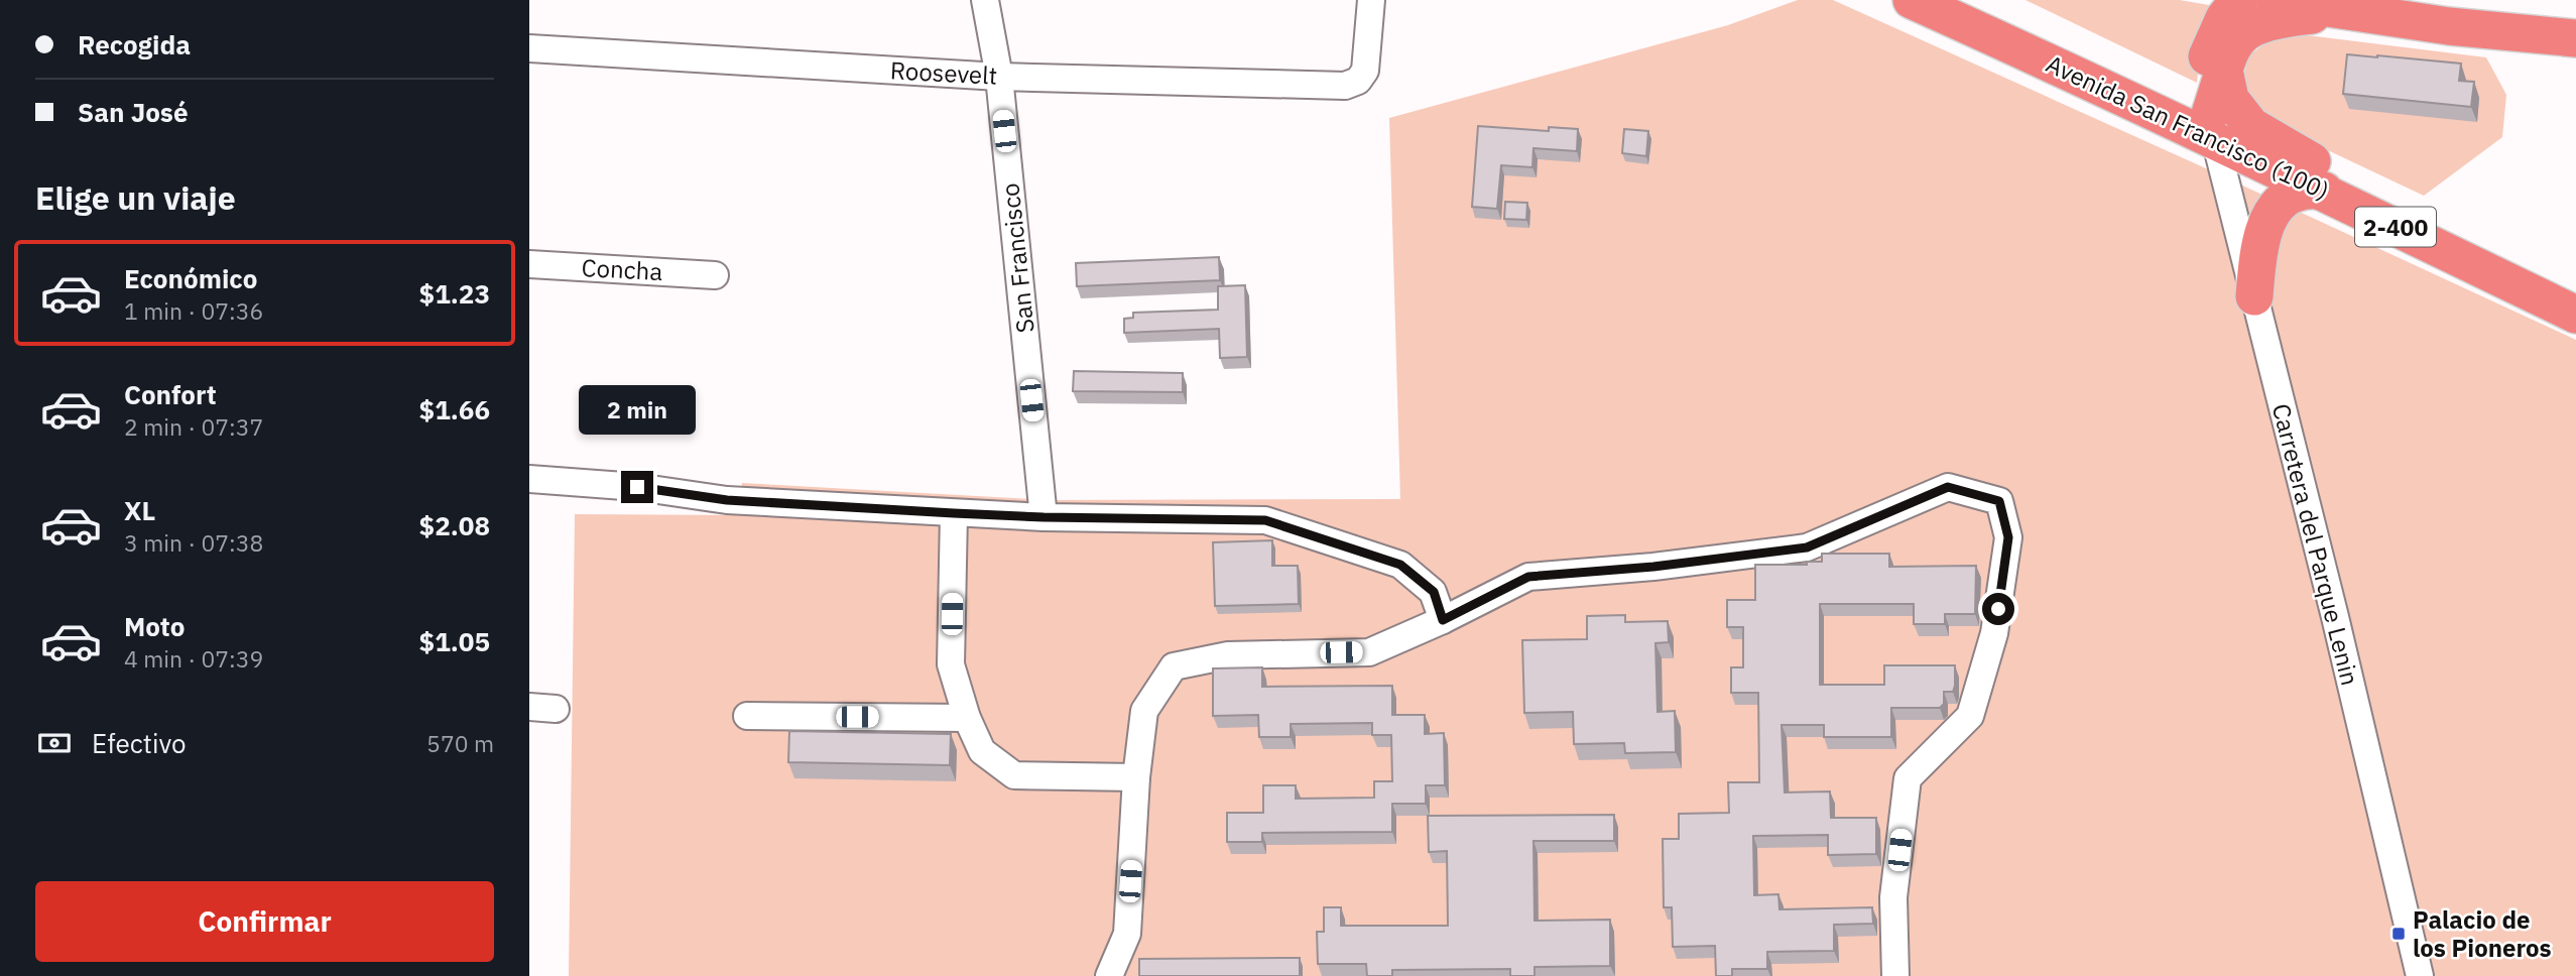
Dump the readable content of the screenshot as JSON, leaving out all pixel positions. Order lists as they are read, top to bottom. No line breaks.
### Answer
{"streets":{"highway":["Avenida San Francisco (100)","2-400"],"street":["Roosevelt","San Francisco","Concha","Carretera del Parque Lenin"]},"crossings":[["Roosevelt","San Francisco"],["Avenida San Francisco (100)","Carretera del Parque Lenin"]],"places":{"transit":["Palacio de los Pioneros"]},"page":{"banner":["Recogida","San José"],"heading":"Elige un viaje","list":[{"name":"Económico","note":"1 min · 07:36","value":"$1.23"},{"name":"Confort","note":"2 min · 07:37","value":"$1.66"},{"name":"XL","note":"3 min · 07:38","value":"$2.08"},{"name":"Moto","note":"4 min · 07:39","value":"$1.05"}],"bubble":"2 min","pay":["Efectivo","570 m"],"buttons":"Confirmar"}}
